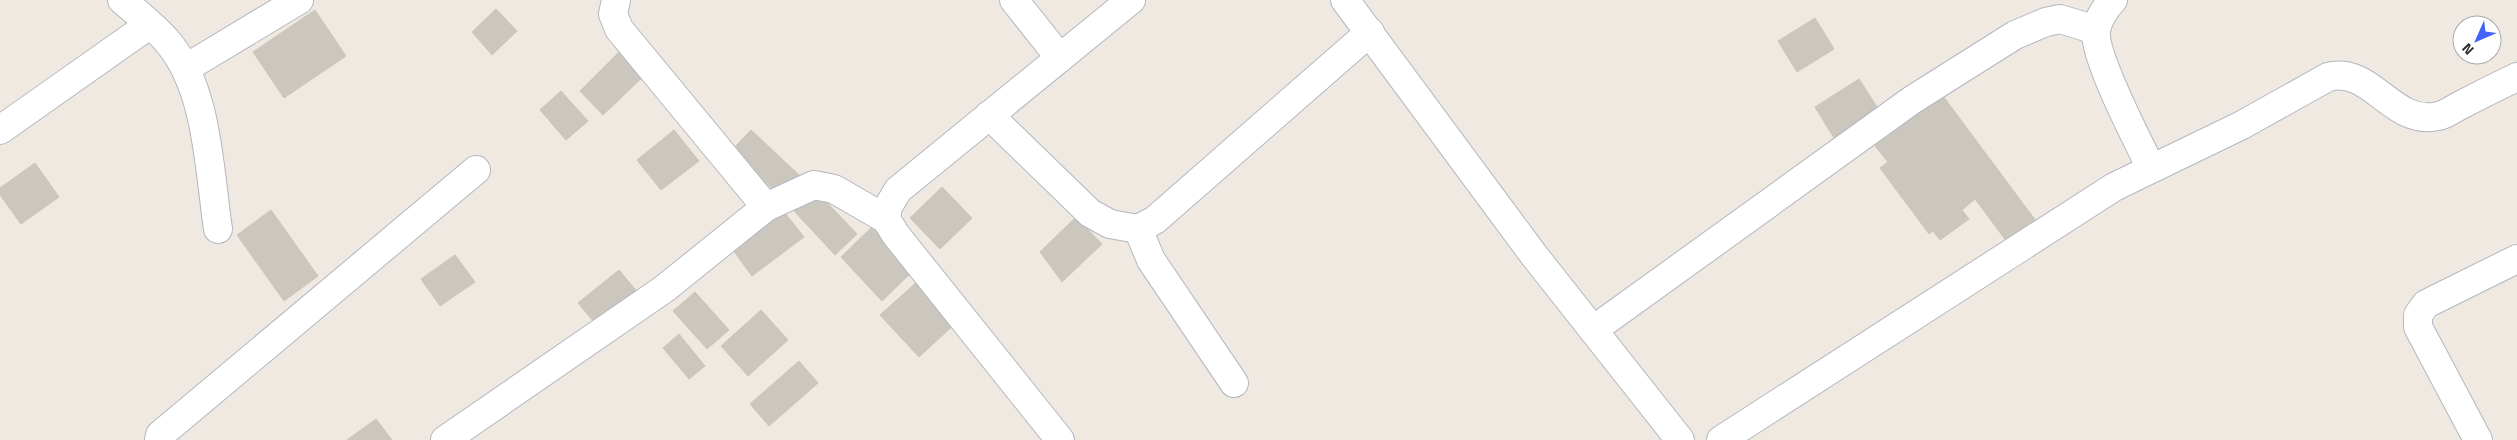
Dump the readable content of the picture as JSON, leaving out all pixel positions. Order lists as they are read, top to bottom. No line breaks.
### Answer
{"north":"bottom left"}
